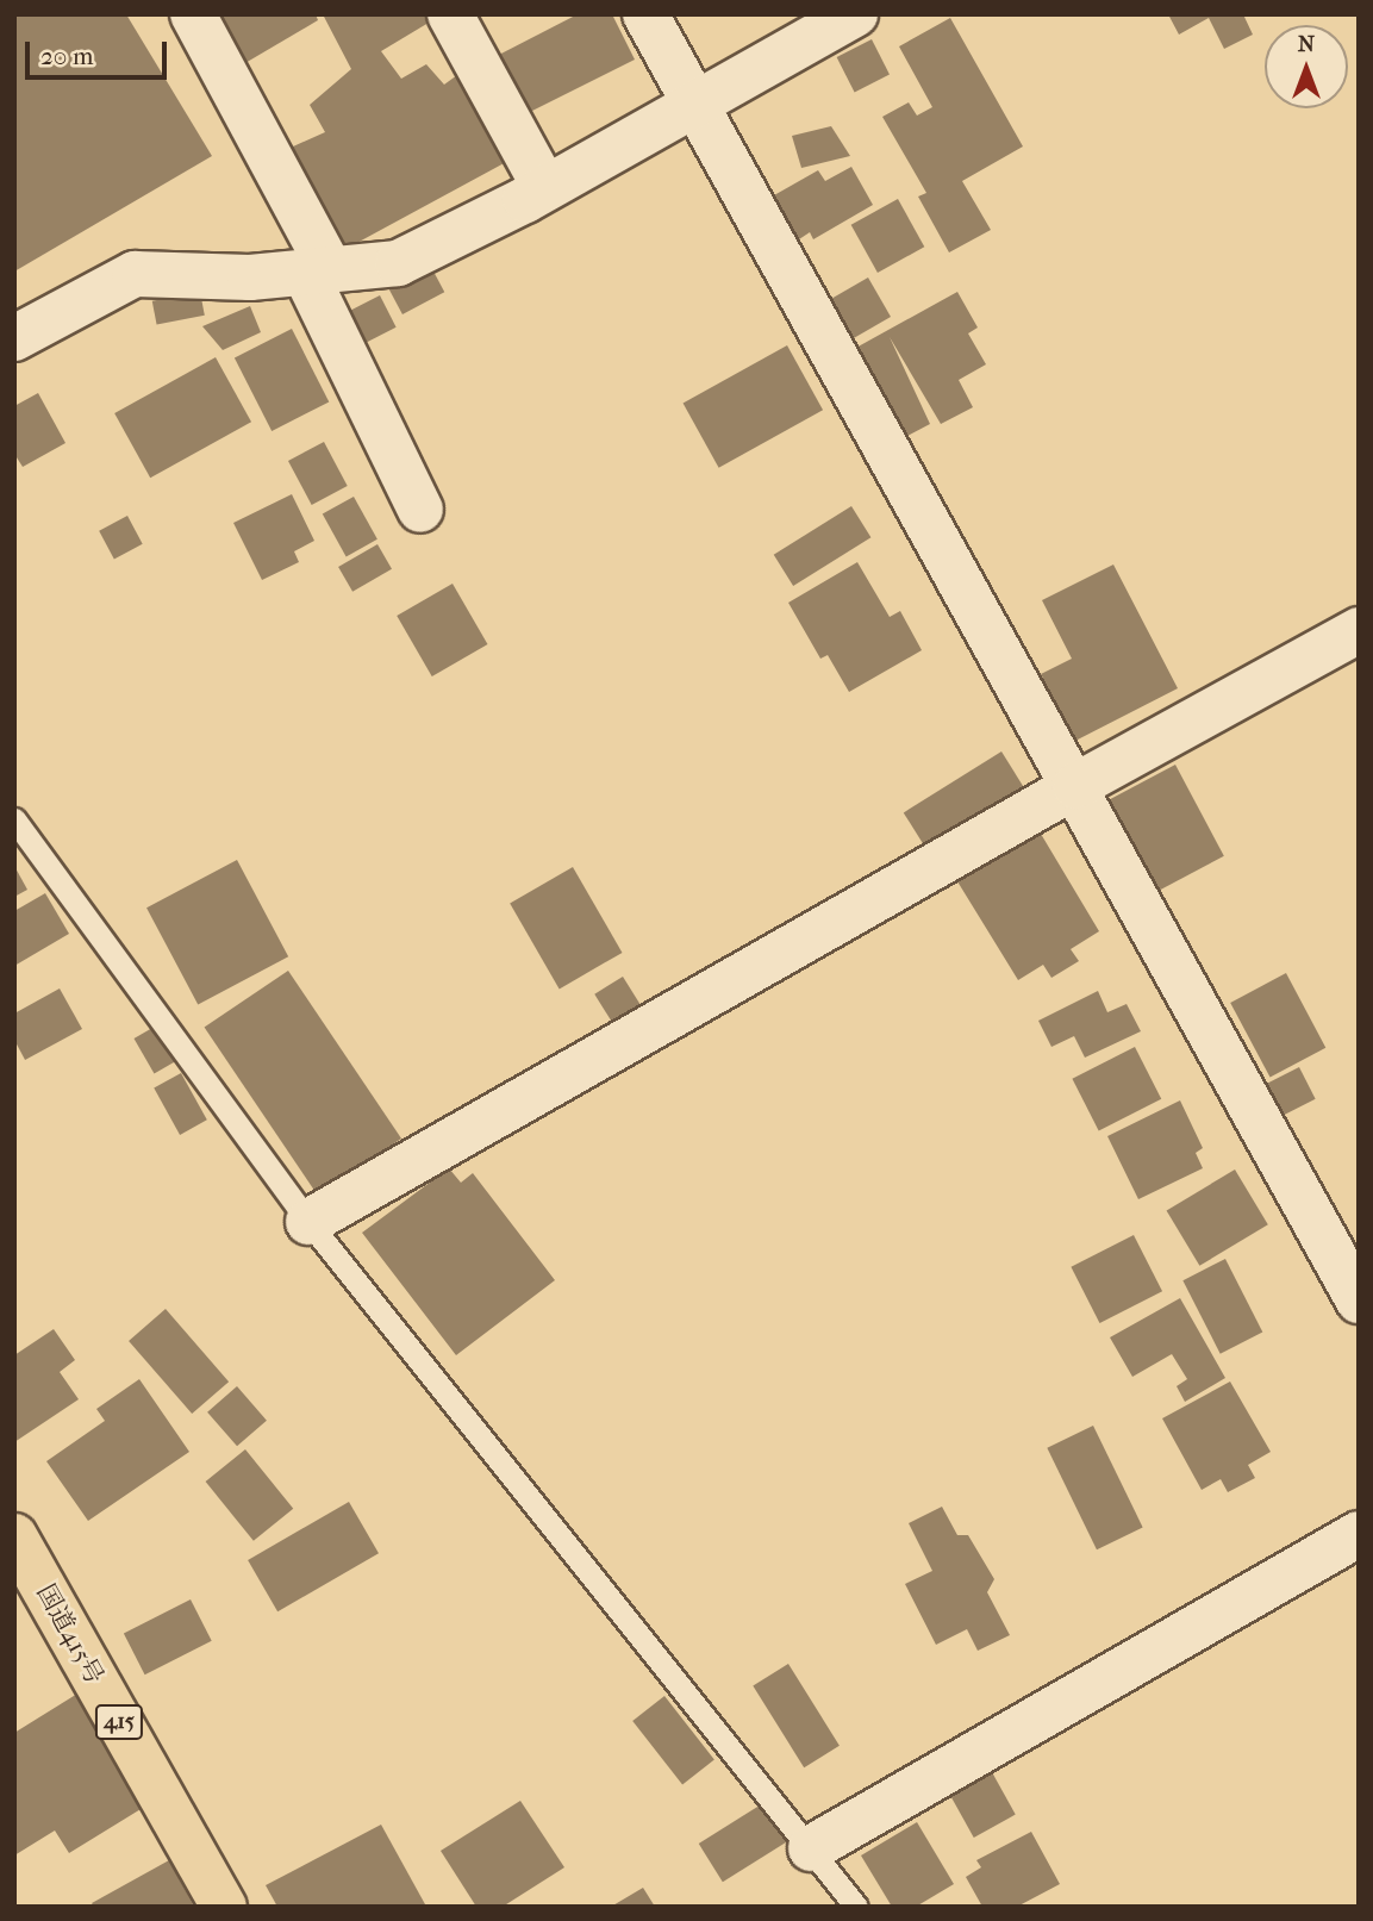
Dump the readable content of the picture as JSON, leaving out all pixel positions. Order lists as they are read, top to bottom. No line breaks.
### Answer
{"streets":{"highway":["国道415号","415"]},"scale_bar":"20 m","north":"top"}
